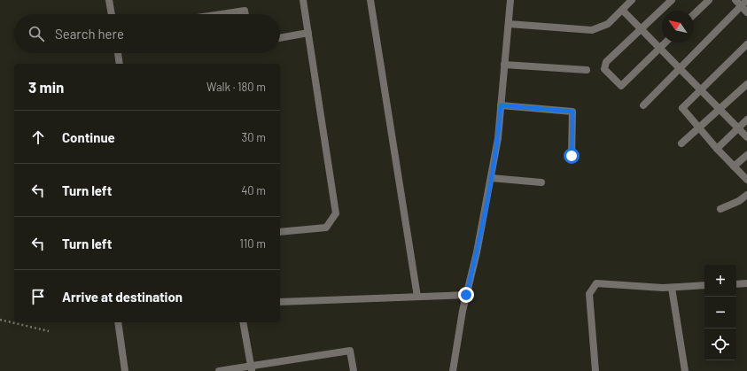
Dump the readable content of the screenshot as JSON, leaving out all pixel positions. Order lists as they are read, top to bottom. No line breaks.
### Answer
{"north":"top left","page":{"search":"Search here","heading":["3 min","Walk · 180 m"],"list":[["Continue","30 m"],["Turn left","40 m"],["Turn left","110 m"],"Arrive at destination"],"map_buttons":["+","−"]}}
